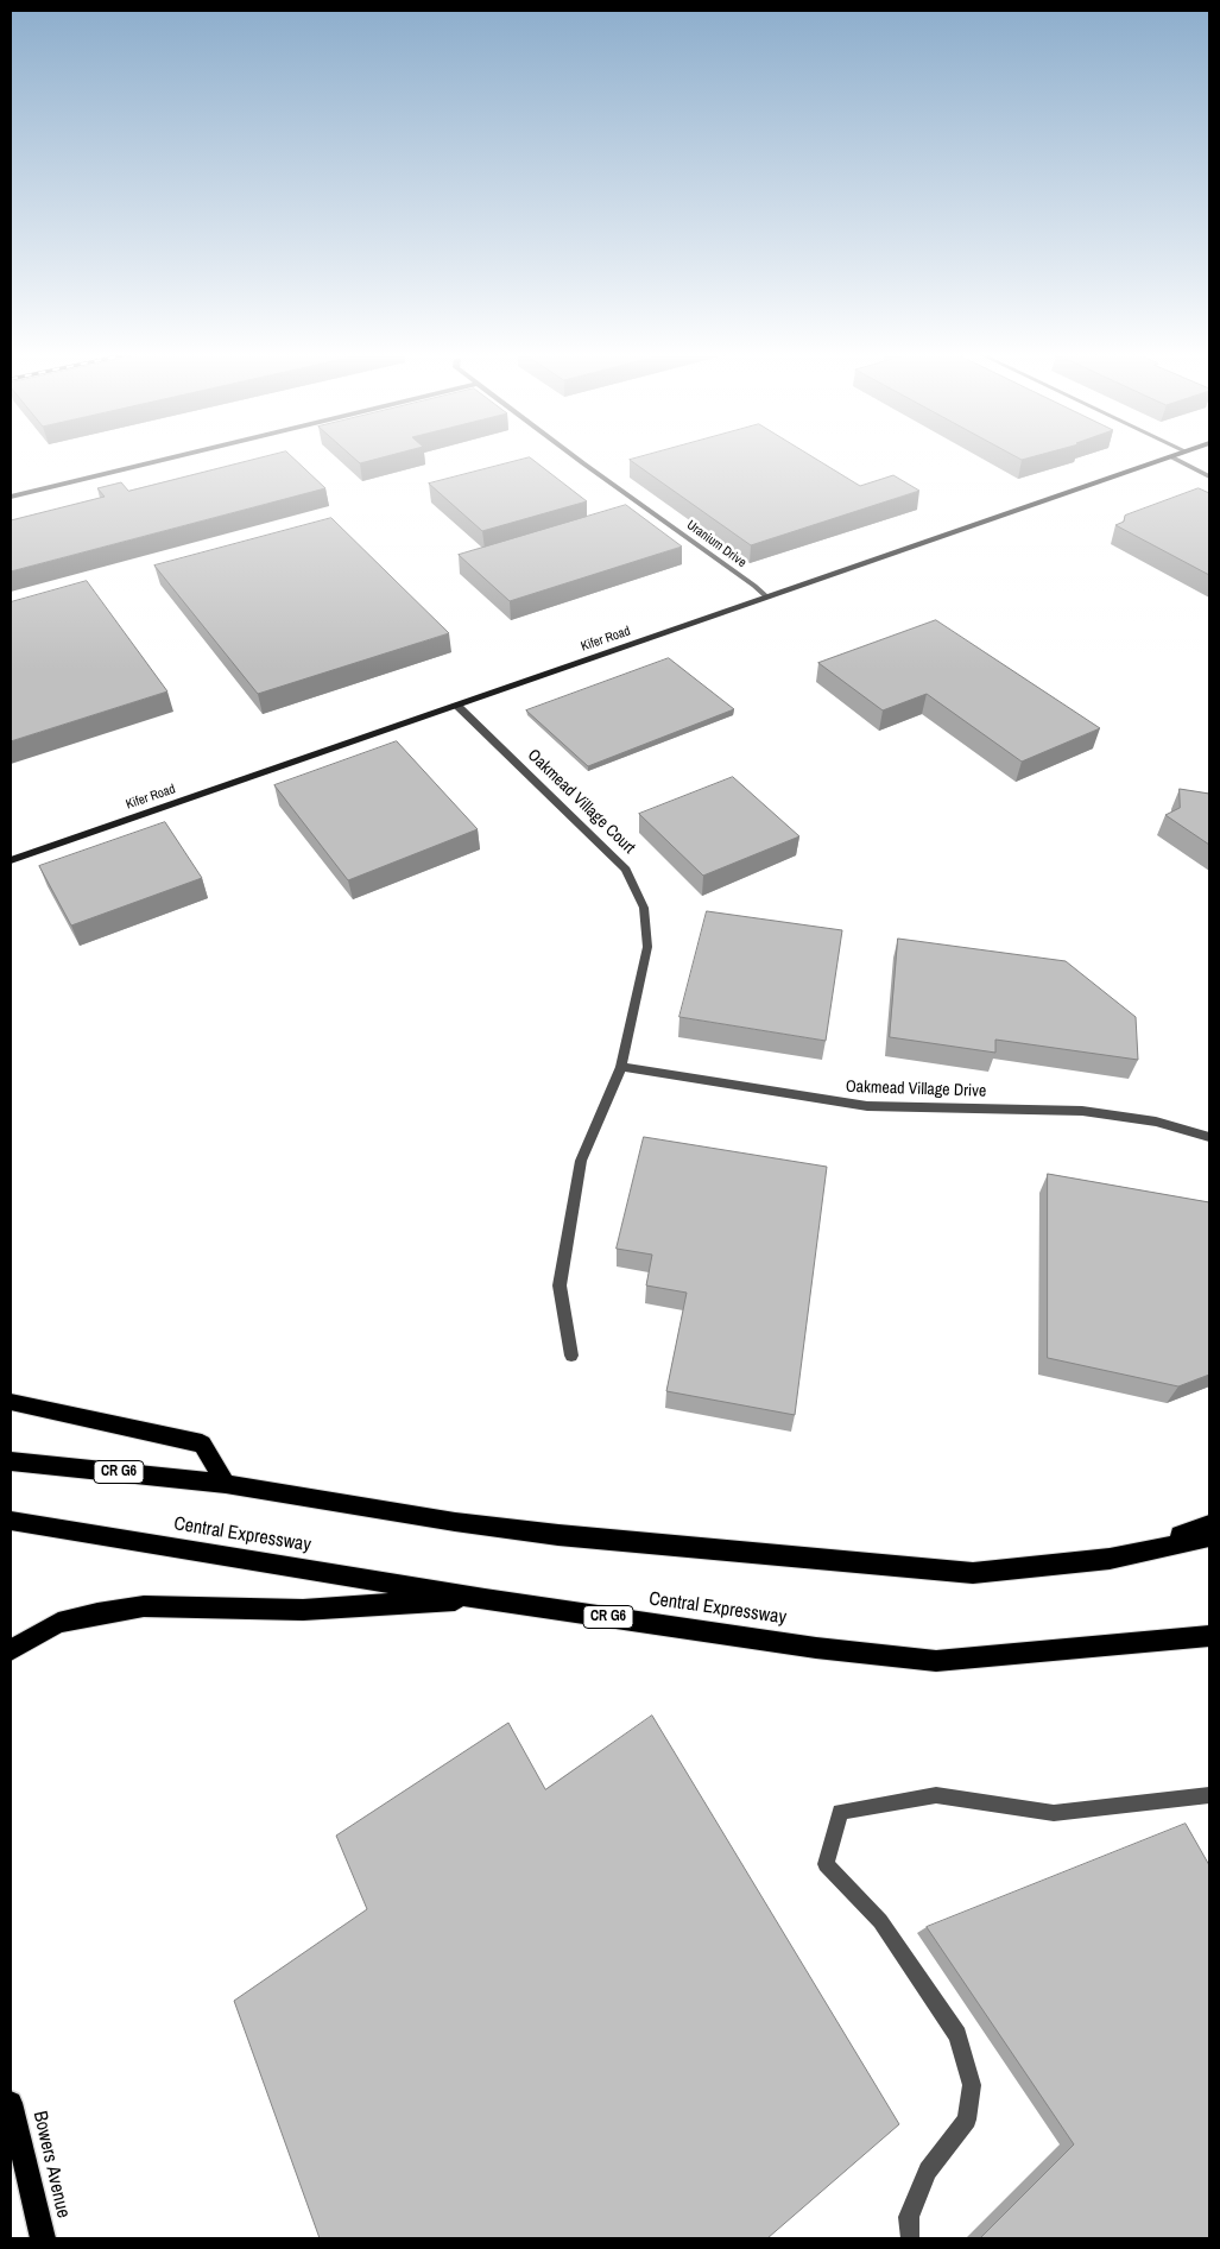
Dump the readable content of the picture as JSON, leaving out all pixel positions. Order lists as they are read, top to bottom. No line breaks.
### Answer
{"streets":{"highway":["CR G6","Central Expressway"],"main road":["Kifer Road","Bowers Avenue"],"street":["Uranium Drive","Oakmead Village Court","Oakmead Village Drive"]},"crossings":[["Uranium Drive","Kifer Road"],["Kifer Road","Oakmead Village Court"],["Oakmead Village Court","Oakmead Village Drive"]]}
